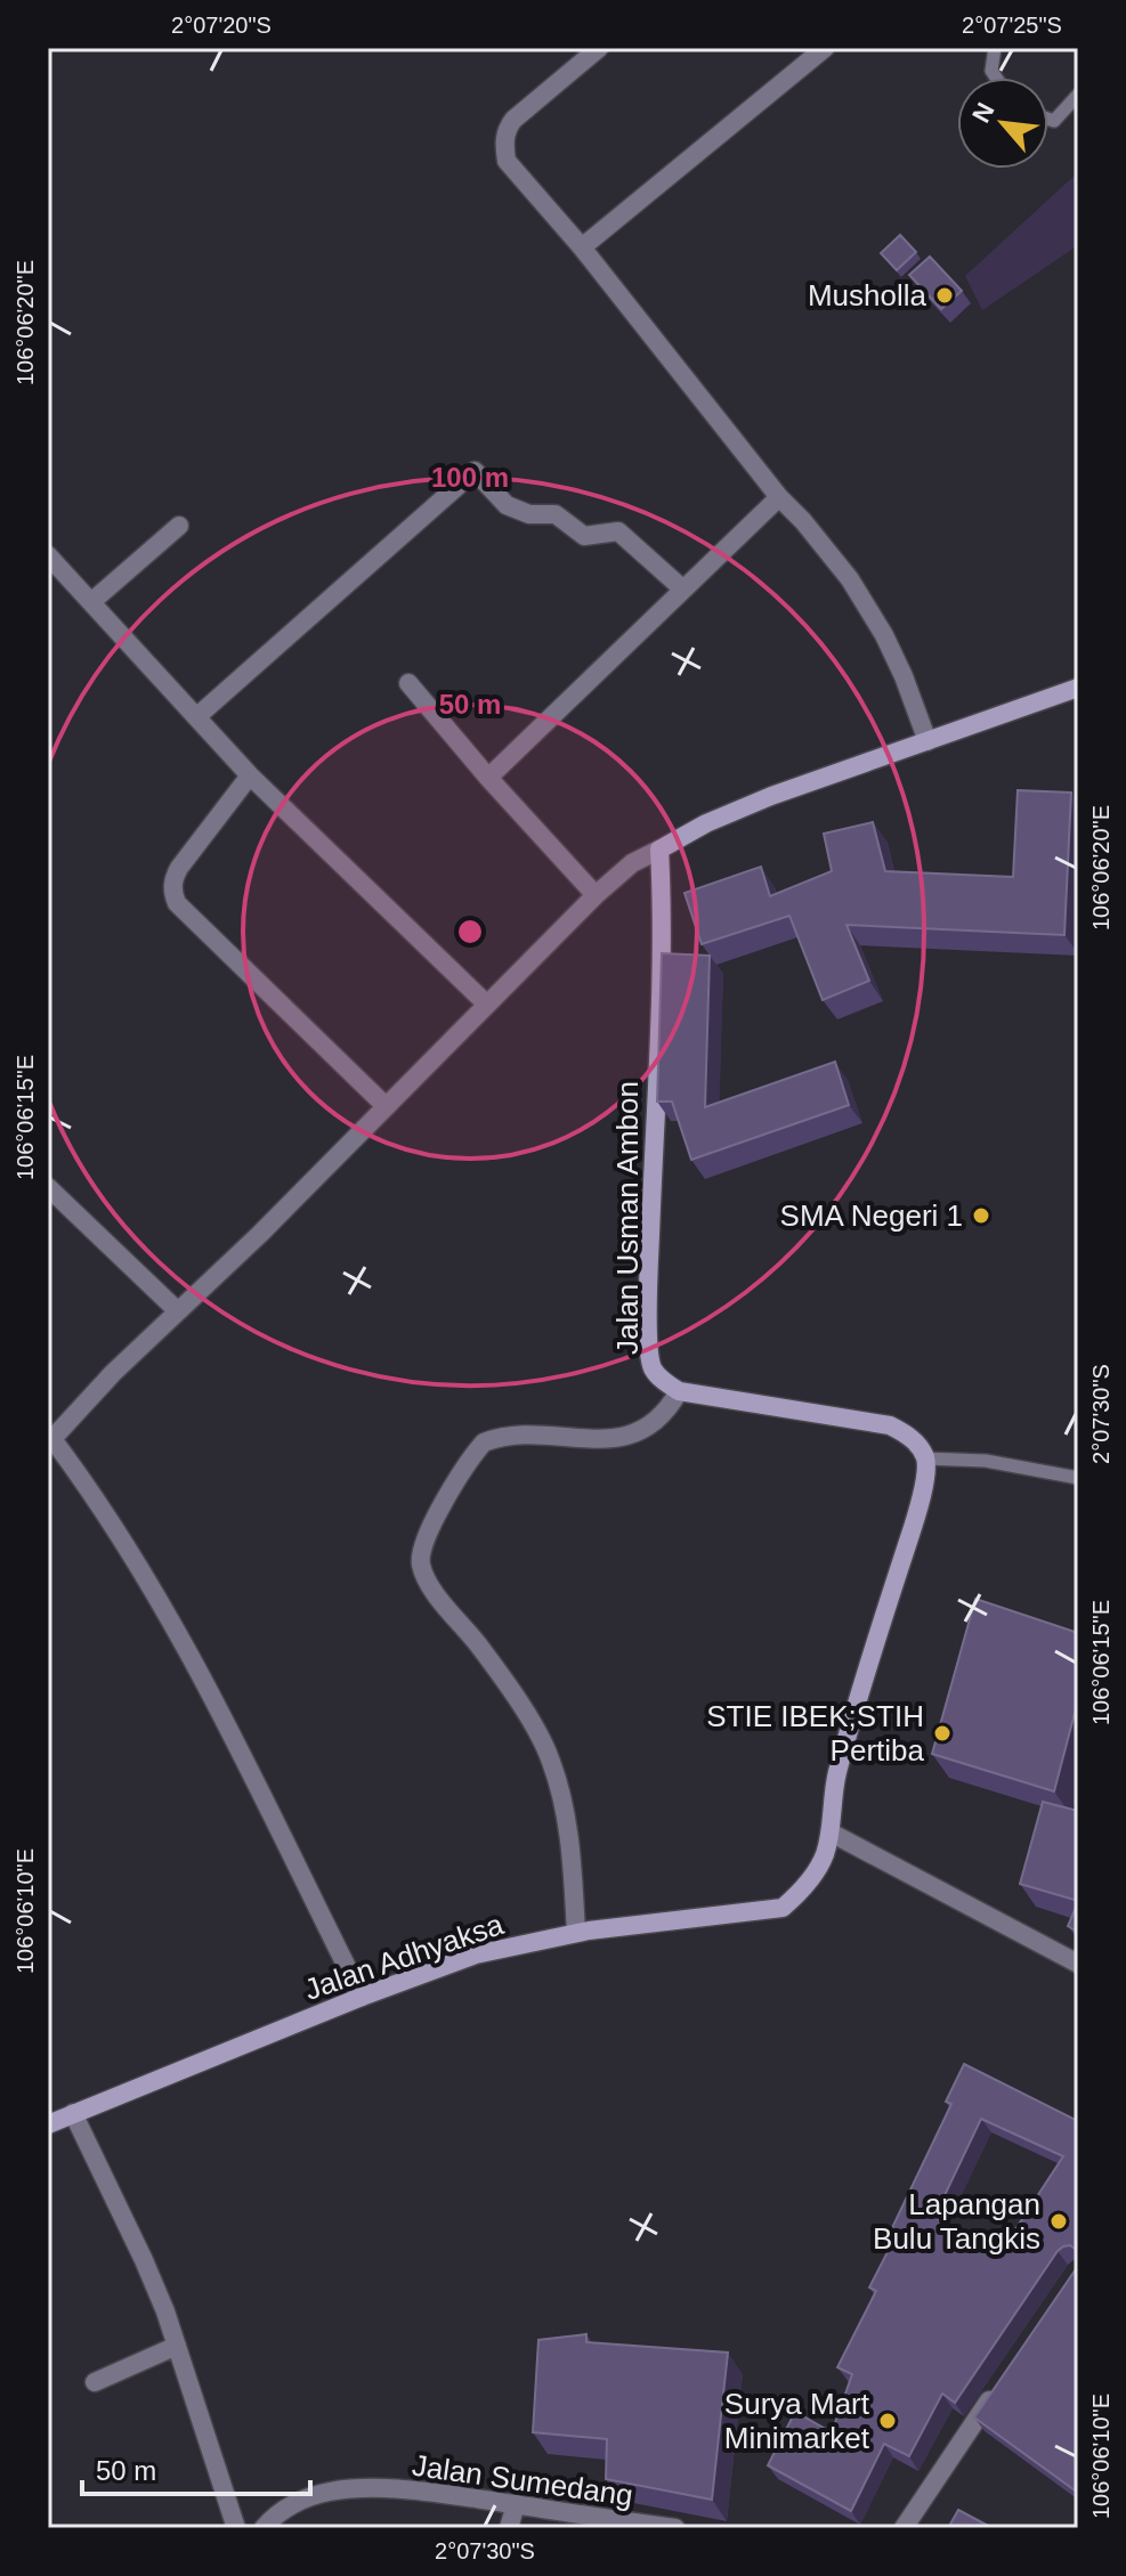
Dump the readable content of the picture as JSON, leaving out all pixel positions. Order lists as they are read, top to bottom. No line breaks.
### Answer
{"streets":{"street":["Jalan Usman Ambon","Jalan Adhyaksa","Jalan Sumedang"]},"places":["Musholla","SMA Negeri 1","STIE IBEK;STIH Pertiba","Lapangan Bulu Tangkis","Surya Mart Minimarket"],"scale_bar":"50 m","north":"top left","coordinates":["2°07'20\"S","2°07'25\"S","106°06'20\"E","106°06'15\"E","2°07'30\"S","106°06'10\"E"],"rings":["100 m","50 m"]}
